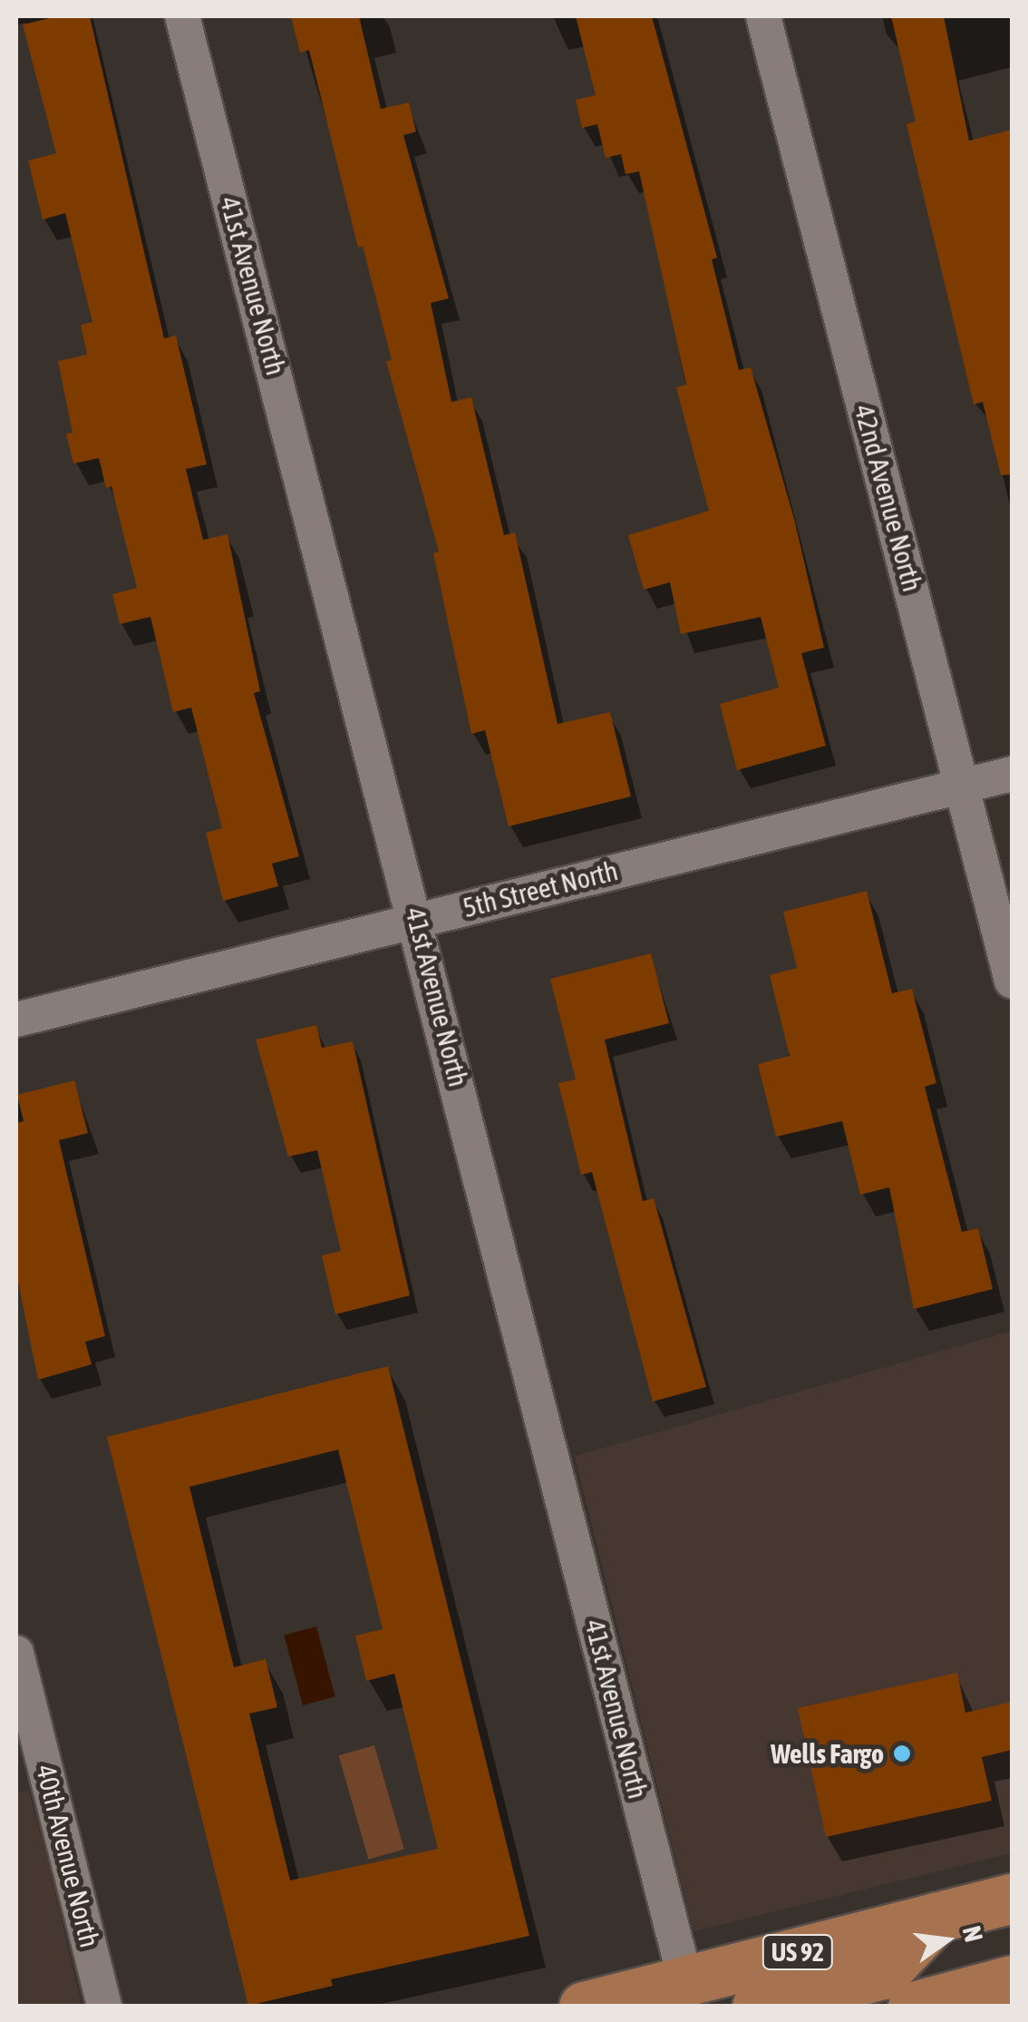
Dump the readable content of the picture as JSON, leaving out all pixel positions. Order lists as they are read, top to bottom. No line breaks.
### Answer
{"streets":{"main road":["US 92"],"street":["41st Avenue North","42nd Avenue North","5th Street North","40th Avenue North"]},"crossings":[["41st Avenue North","5th Street North"],["41st Avenue North","US 92"],["42nd Avenue North","5th Street North"]],"places":["Wells Fargo"],"north":"right"}
